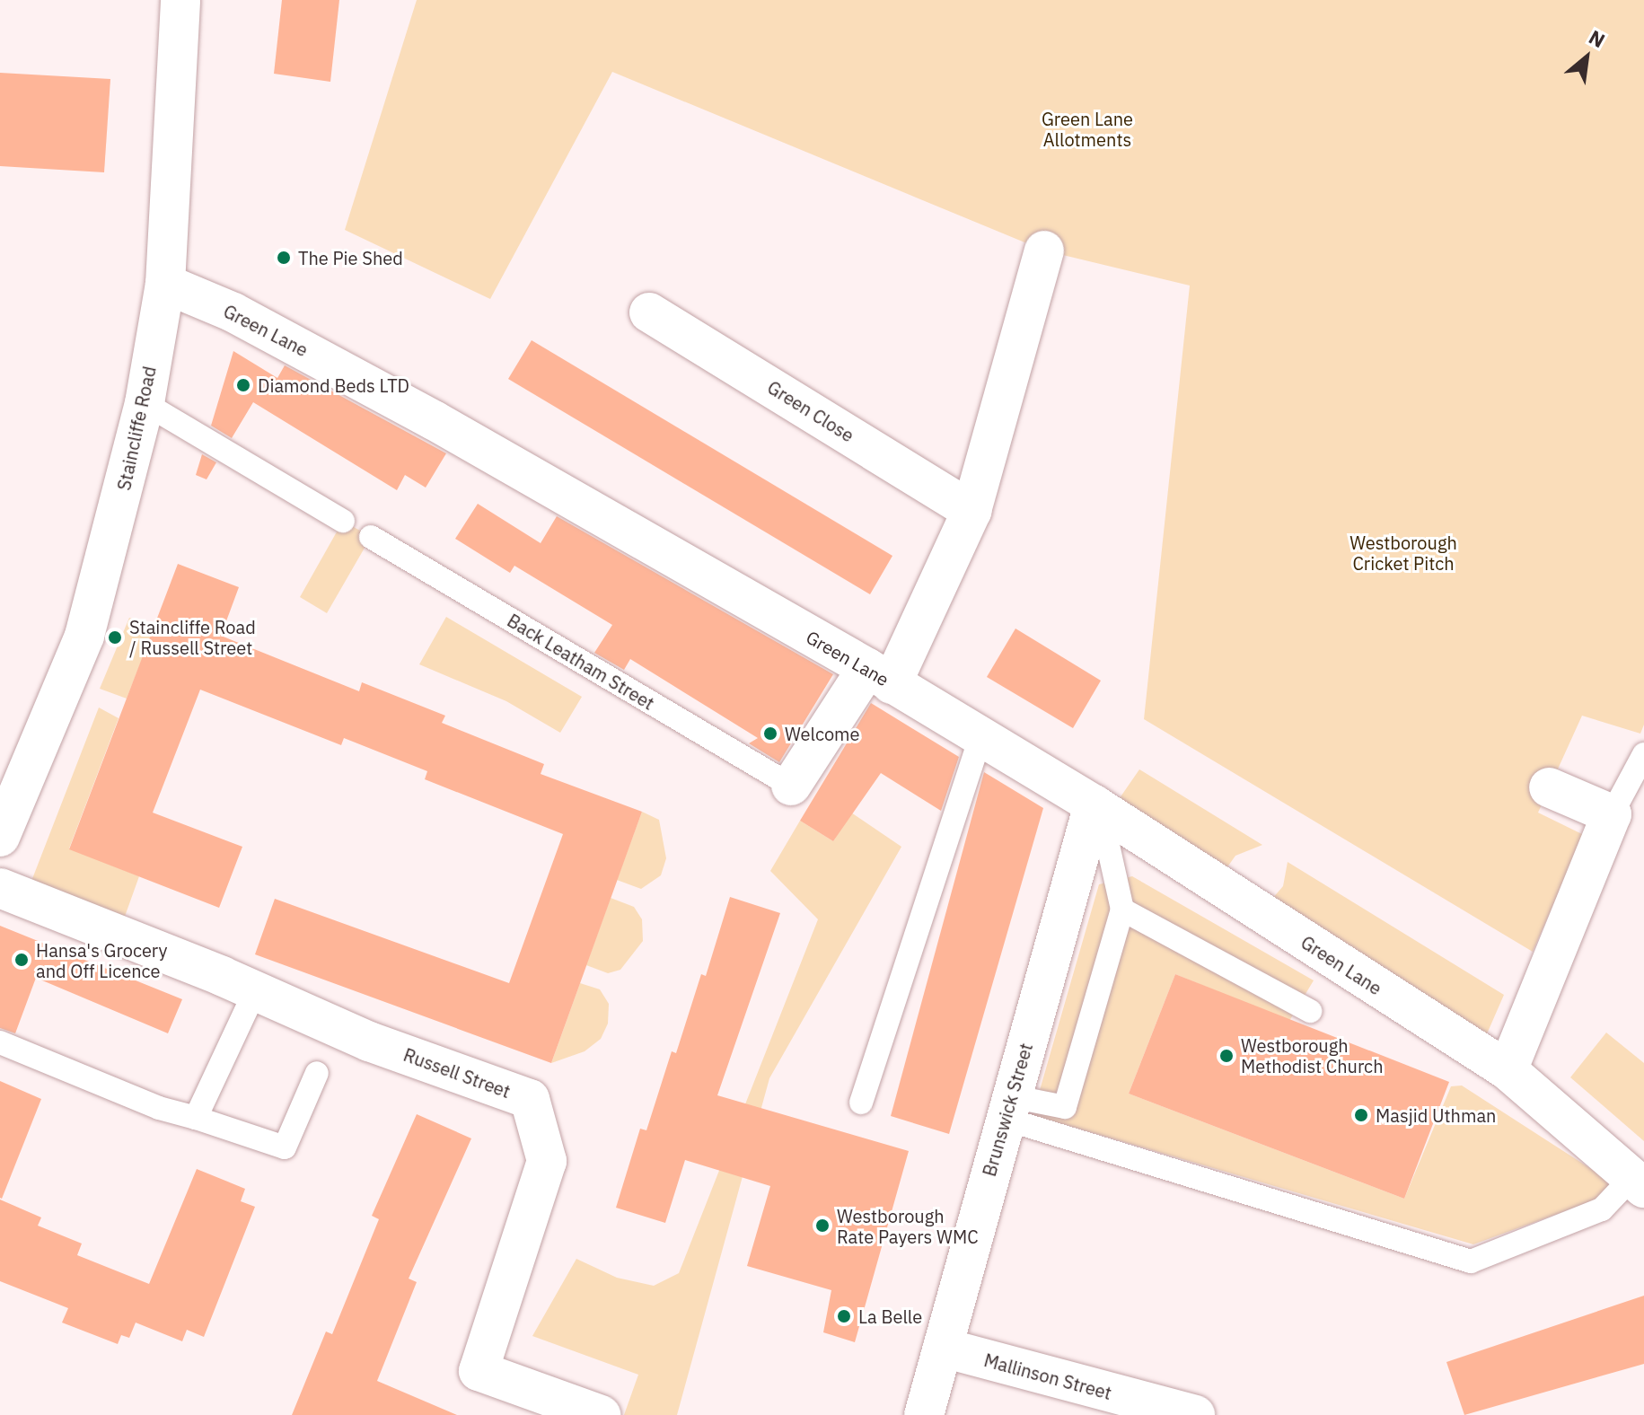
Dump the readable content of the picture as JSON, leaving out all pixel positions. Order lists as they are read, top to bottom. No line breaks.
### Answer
{"streets":{"street":["Green Lane","Green Close","Staincliffe Road","Russell Street","Brunswick Street","Mallinson Street"],"lane":["Back Leatham Street"]},"crossings":[["Green Lane","Staincliffe Road"],["Green Lane","Brunswick Street"],["Brunswick Street","Mallinson Street"]],"parks":["Green Lane Allotments","Westborough Cricket Pitch"],"places":["The Pie Shed","Diamond Beds LTD","Staincliffe Road / Russell Street","Welcome","Hansa's Grocery and Off Licence","Westborough Methodist Church","Masjid Uthman","Westborough Rate Payers WMC","La Belle"],"north":"top right"}
